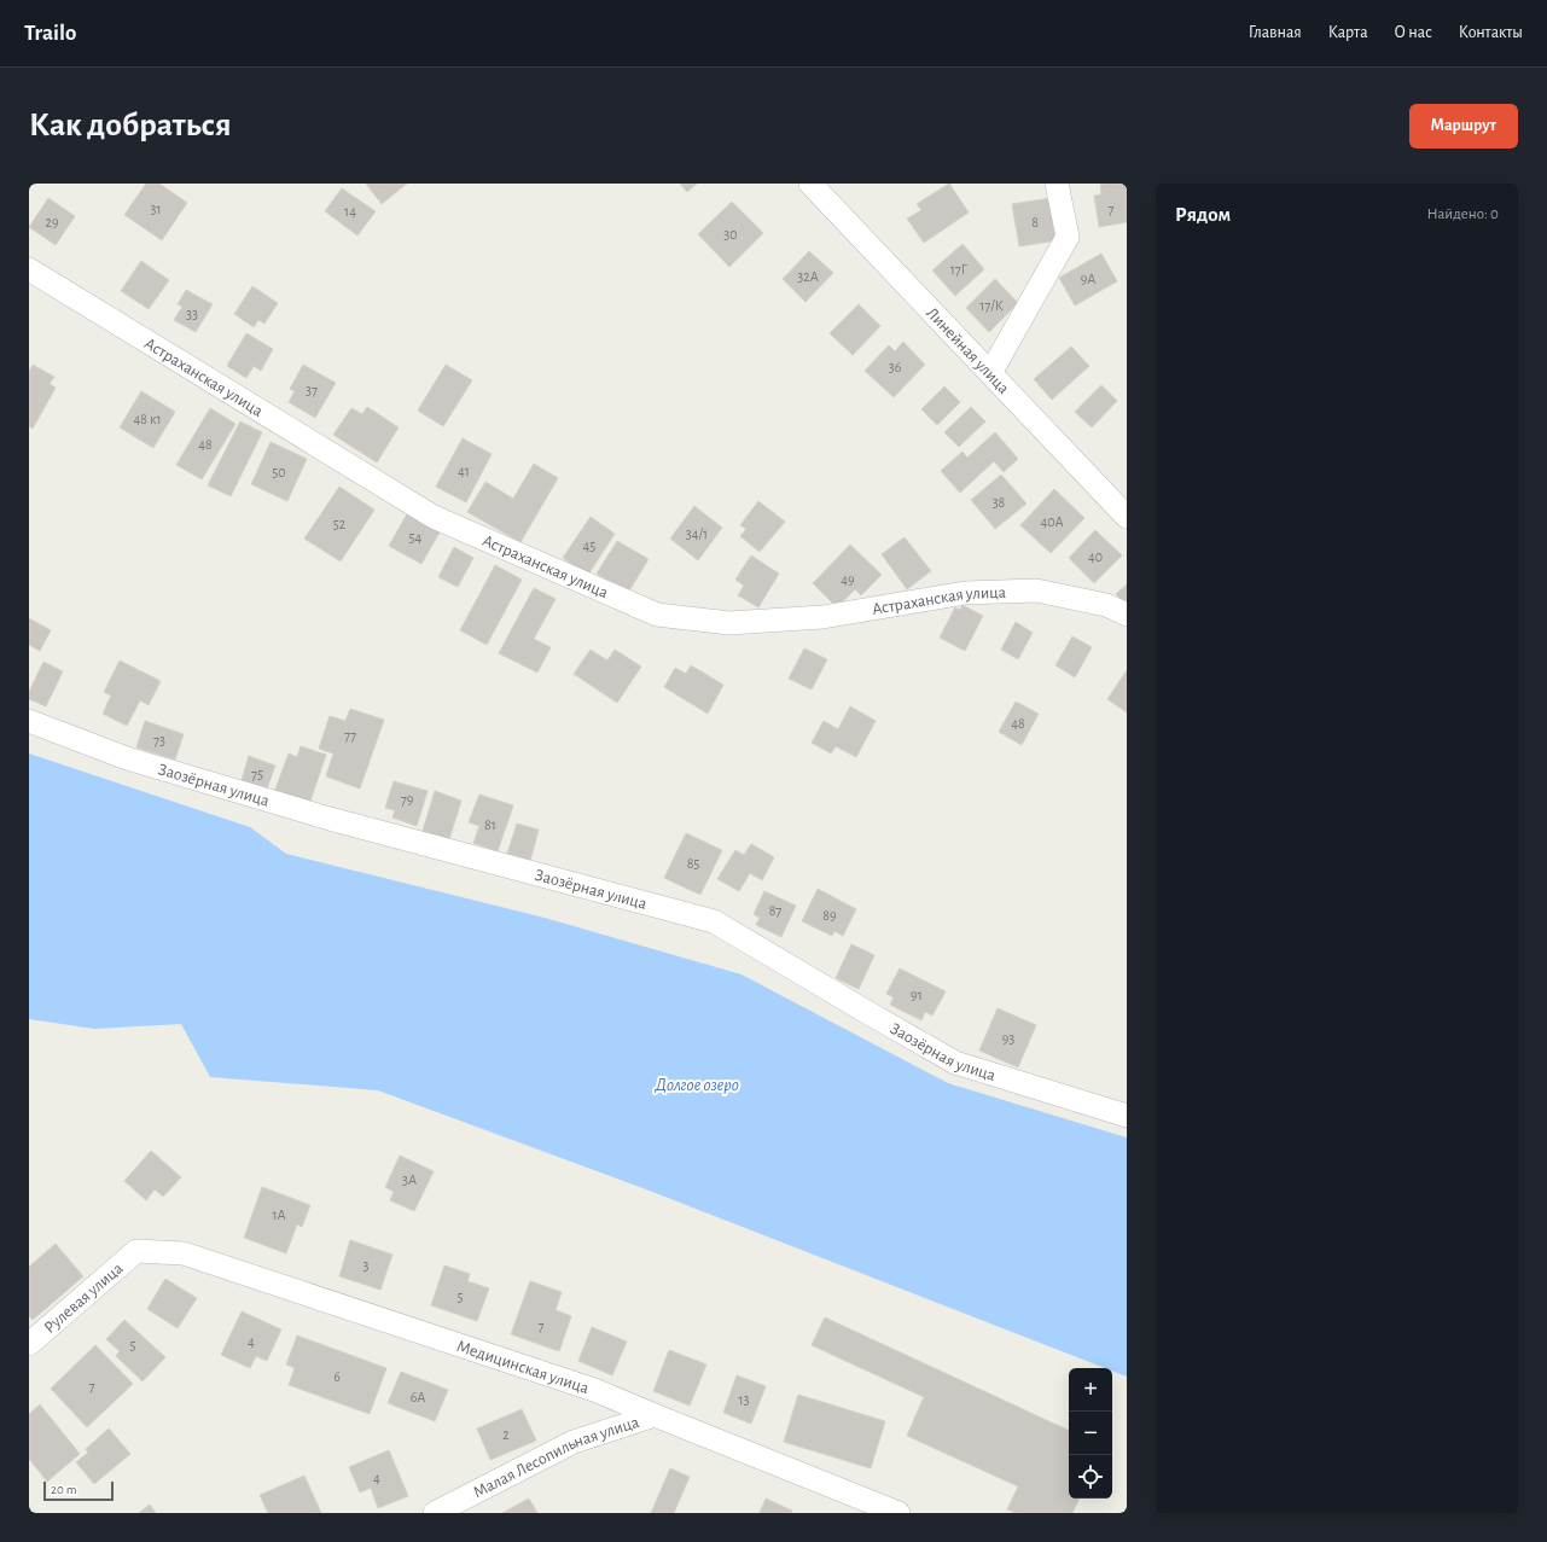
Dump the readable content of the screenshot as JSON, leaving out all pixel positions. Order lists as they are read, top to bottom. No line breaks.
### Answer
{"streets":{"street":["Линейная улица","Астраханская улица","Заозёрная улица","Рулевая улица","Медицинская улица","Малая Лесопильная улица"]},"crossings":[["Рулевая улица","Медицинская улица"],["Медицинская улица","Малая Лесопильная улица"]],"water":["Долгое озеро"],"house_numbers":["31","7","14","29","8","30","17Г","32А","9А","17/К","33","36","37","48 к1","48","41","50","38","40А","52","34/1","54","45","40","49","48","77","73","75","79","81","85","87","89","91","93","3А","1А","3","5","7","4","5","6","7","6А","13","2","4"],"scale_bar":"20 m","page":{"header":"Trailo","nav":["Главная","Карта","О нас","Контакты"],"buttons":"Маршрут","title":"Как добраться","heading":["Рядом","Найдено: 0"],"map_buttons":["+","−"],"scale":"20 m"}}
